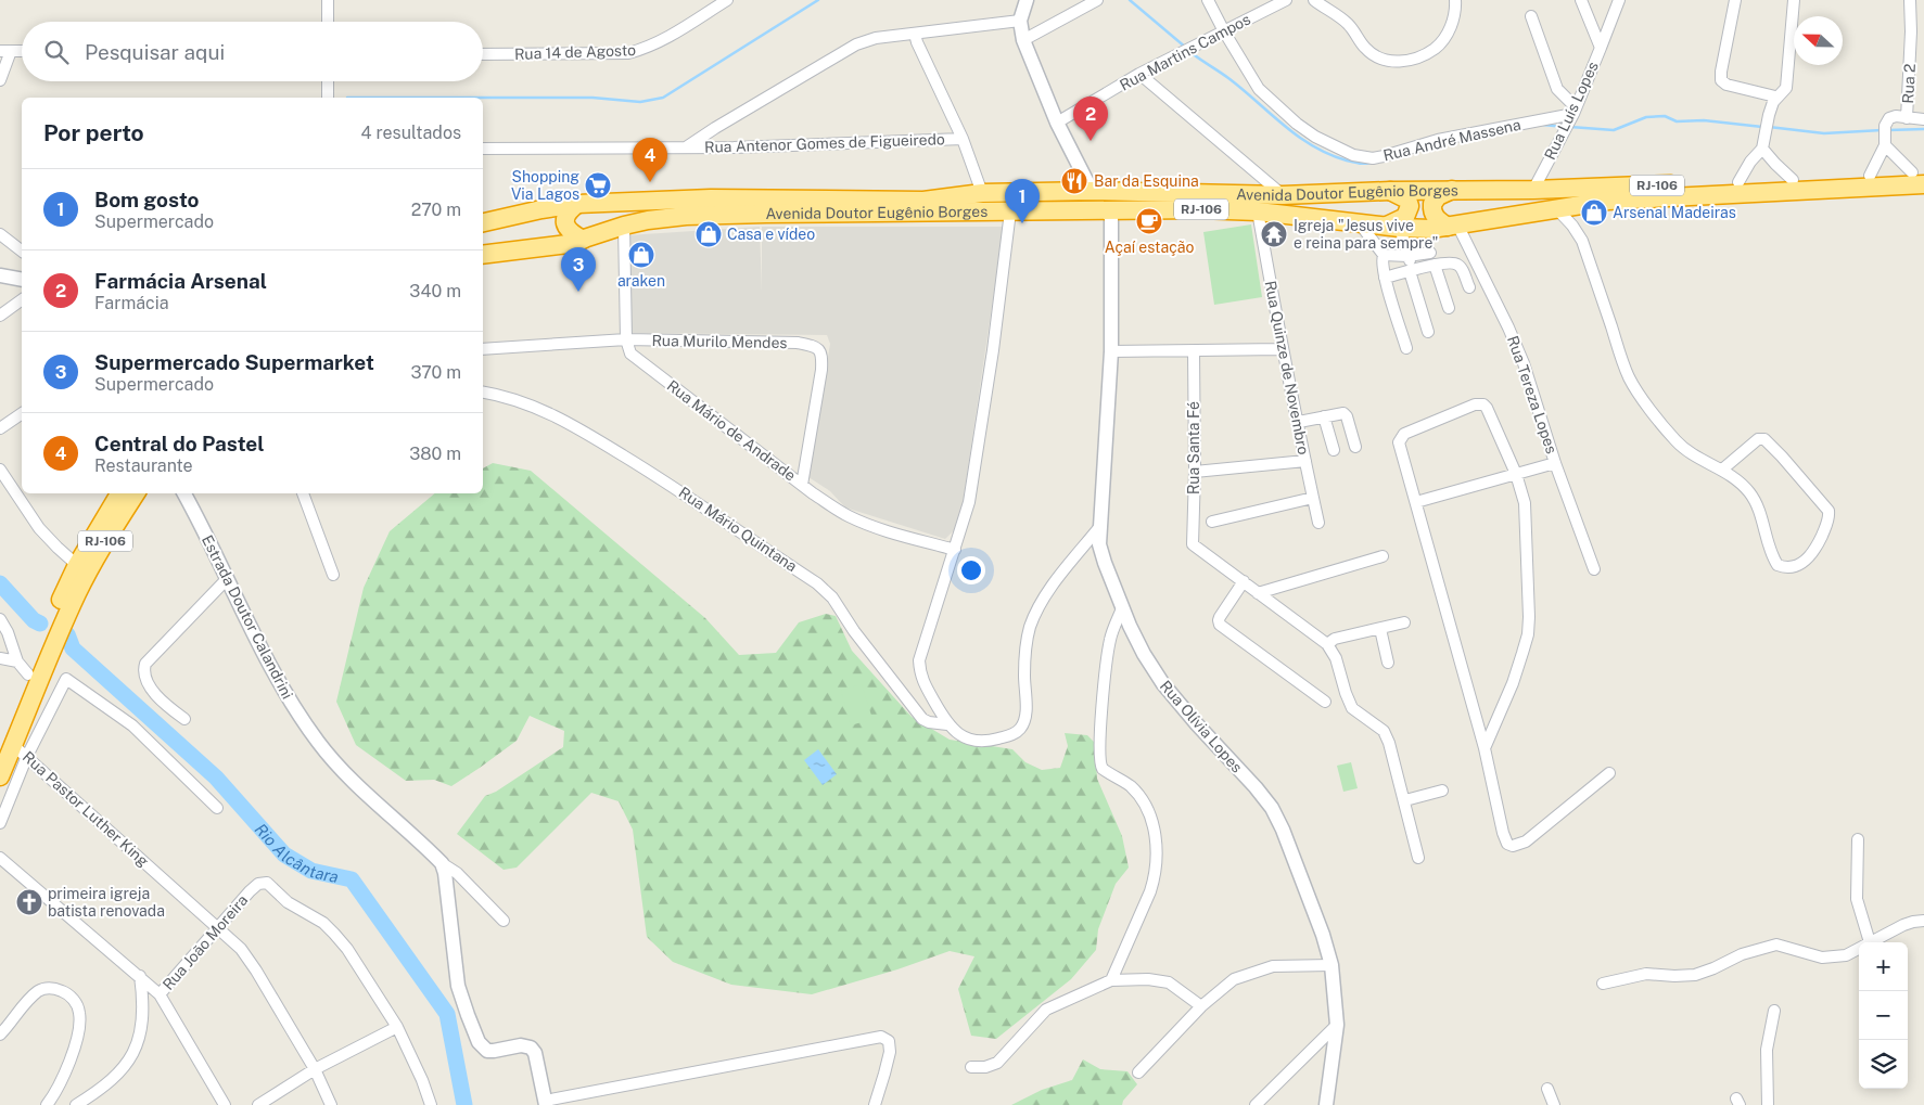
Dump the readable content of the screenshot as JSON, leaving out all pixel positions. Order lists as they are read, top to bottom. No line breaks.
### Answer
{"streets":{"highway":["RJ-106","Avenida Doutor Eugênio Borges"],"street":["Rua 14 de Agosto","Rua Martins Campos","Rua 2","Rua Luís Lopes","Rua André Massena","Rua Antenor Gomes de Figueiredo","Rua Murilo Mendes","Rua Quinze de Novembro","Rua Tereza Lopes","Rua Mário de Andrade","Rua Santa Fé","Rua Mário Quintana","Estrada Doutor Calandrini","Rua Olívia Lopes","Rua Pastor Luther King","Rua João Moreira"]},"crossings":[["Rua Martins Campos","Rua André Massena"],["Rua Luís Lopes","Rua André Massena"],["Rua Luís Lopes","Avenida Doutor Eugênio Borges"],["RJ-106","Rua Pastor Luther King"],["Avenida Doutor Eugênio Borges","Rua Quinze de Novembro"],["Avenida Doutor Eugênio Borges","Rua Tereza Lopes"],["Avenida Doutor Eugênio Borges","Rua Olívia Lopes"],["Rua Murilo Mendes","Rua Mário de Andrade"],["Rua Pastor Luther King","Rua João Moreira"]],"water":["Rio Alcântara"],"places":{"restaurant":["Bar da Esquina"],"supermarket":["Shopping Via Lagos"],"shop":["Arsenal Madeiras","Casa e vídeo","araken"],"cafe":["Açaí estação"],"temple":["Igreja \"Jesus vive e reina para sempre\""],"church":["primeira igreja batista renovada"]},"north":"left","page":{"search":"Pesquisar aqui","pins":["2","4","1","3"],"heading":["Por perto","4 resultados"],"list":[{"mark":"1","name":"Bom gosto","note":"Supermercado","value":"270 m"},{"mark":"2","name":"Farmácia Arsenal","note":"Farmácia","value":"340 m"},{"mark":"3","name":"Supermercado Supermarket","note":"Supermercado","value":"370 m"},{"mark":"4","name":"Central do Pastel","note":"Restaurante","value":"380 m"}],"map_buttons":["+","−"]}}
